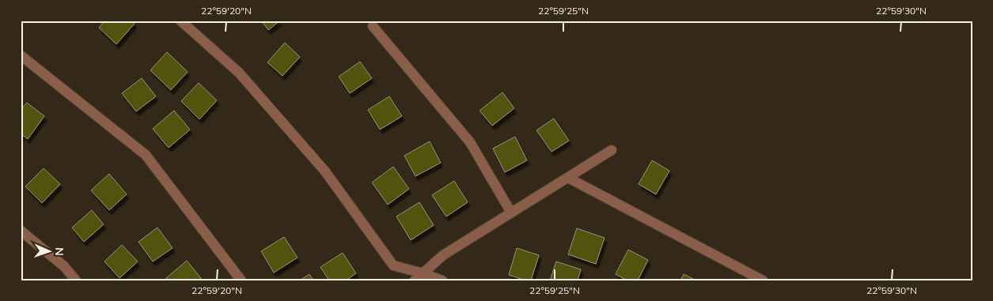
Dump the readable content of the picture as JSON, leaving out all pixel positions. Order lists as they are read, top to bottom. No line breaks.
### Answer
{"north":"right","coordinates":["22°59'20\"N","22°59'25\"N","22°59'30\"N"]}
